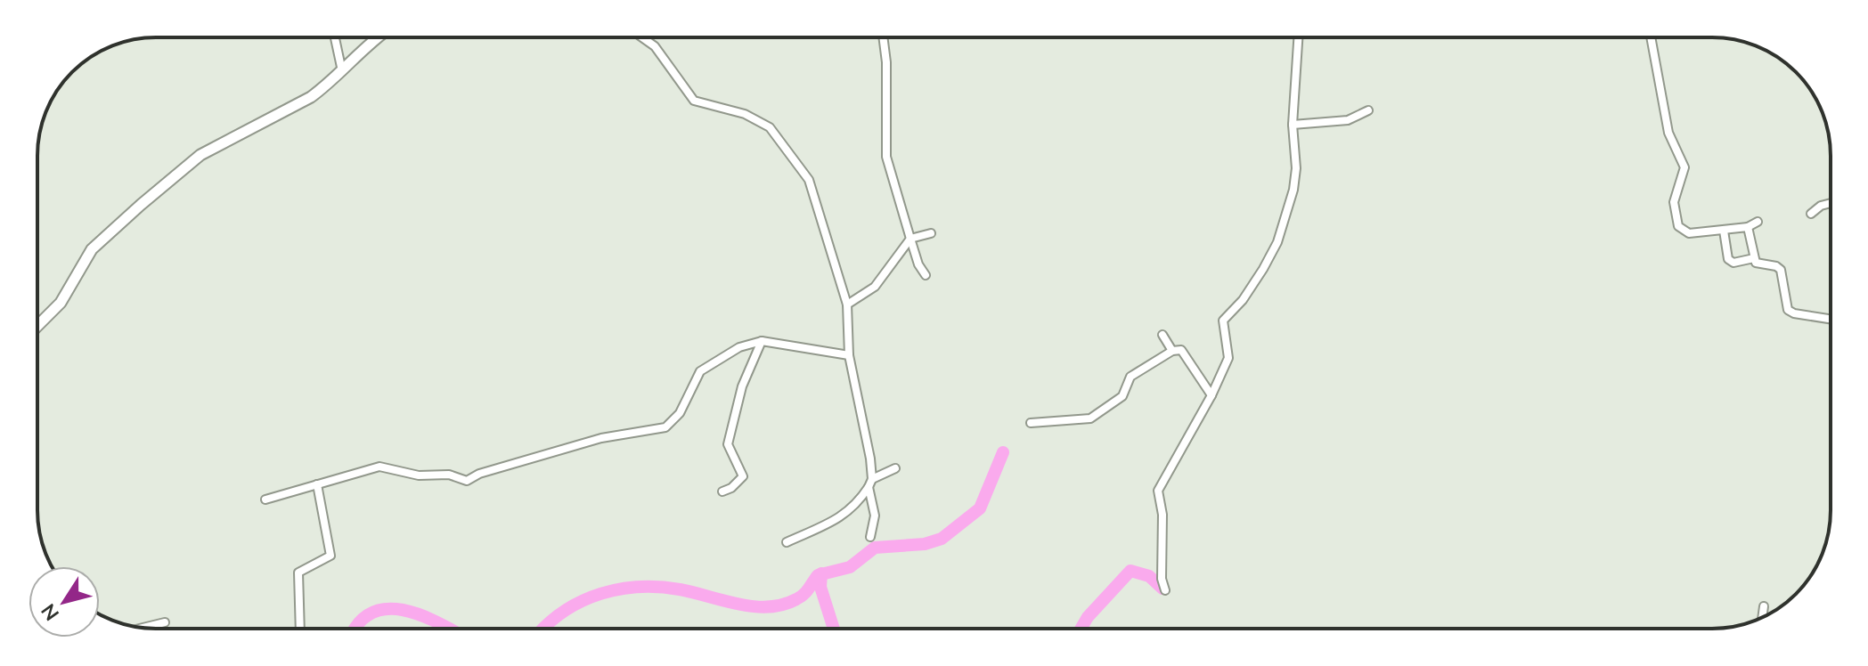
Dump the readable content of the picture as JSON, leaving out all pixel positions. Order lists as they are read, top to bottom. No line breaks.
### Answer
{"north":"bottom left"}
